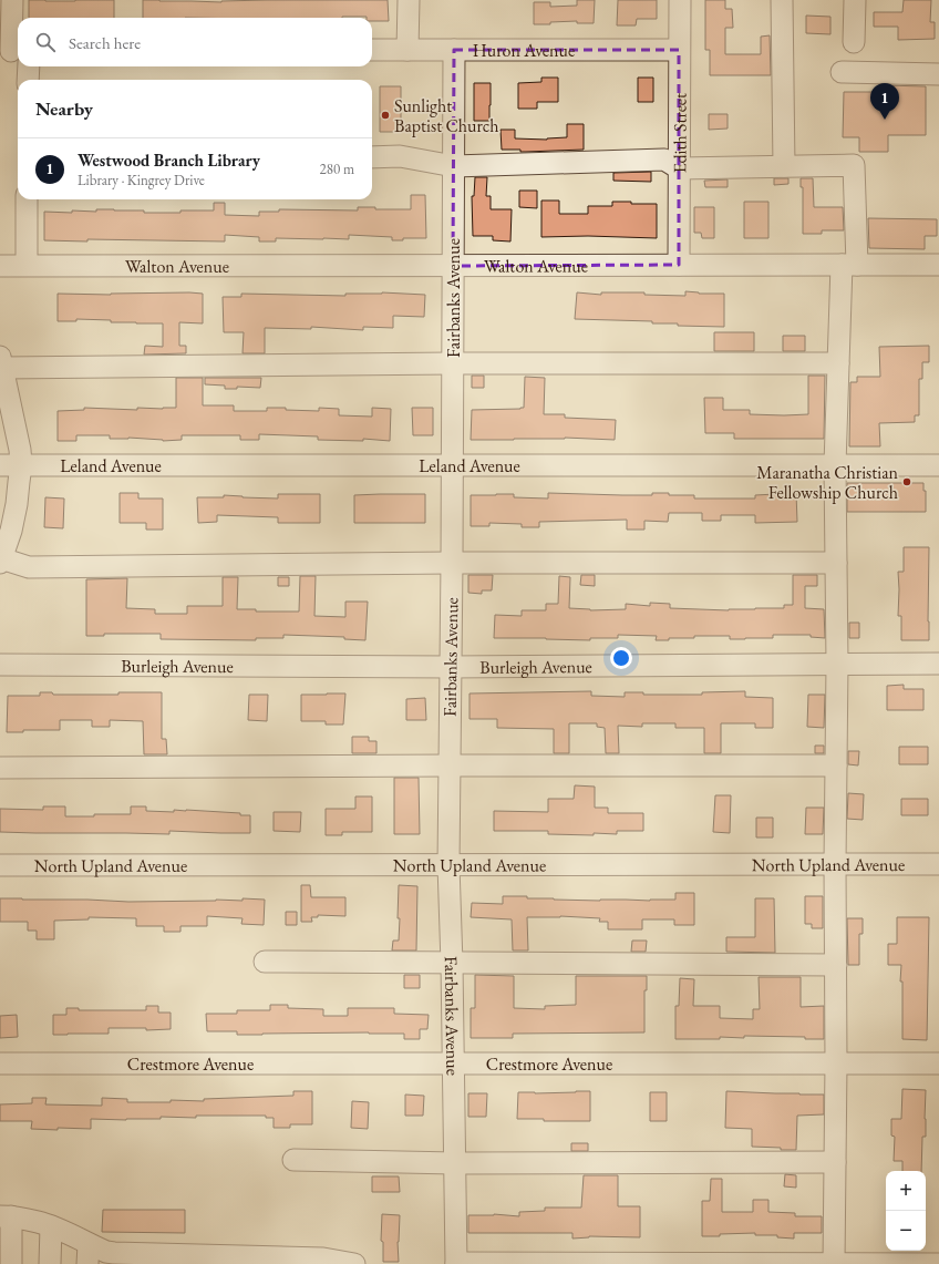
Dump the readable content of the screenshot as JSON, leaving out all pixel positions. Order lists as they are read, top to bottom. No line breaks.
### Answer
{"streets":{"street":["Huron Avenue","Edith Street","Walton Avenue","Fairbanks Avenue","Leland Avenue","Burleigh Avenue","North Upland Avenue","Crestmore Avenue"]},"crossings":[["Huron Avenue","Edith Street"],["Huron Avenue","Fairbanks Avenue"],["Edith Street","Walton Avenue"],["Walton Avenue","Fairbanks Avenue"],["Fairbanks Avenue","Leland Avenue"],["Fairbanks Avenue","Burleigh Avenue"],["Fairbanks Avenue","North Upland Avenue"],["Fairbanks Avenue","Crestmore Avenue"]],"places":["Sunlight Baptist Church","Maranatha Christian Fellowship Church"],"page":{"search":"Search here","heading":"Nearby","pins":"1","list":[{"mark":"1","name":"Westwood Branch Library","note":"Library · Kingrey Drive","value":"280 m"}],"map_buttons":["+","−"]}}
